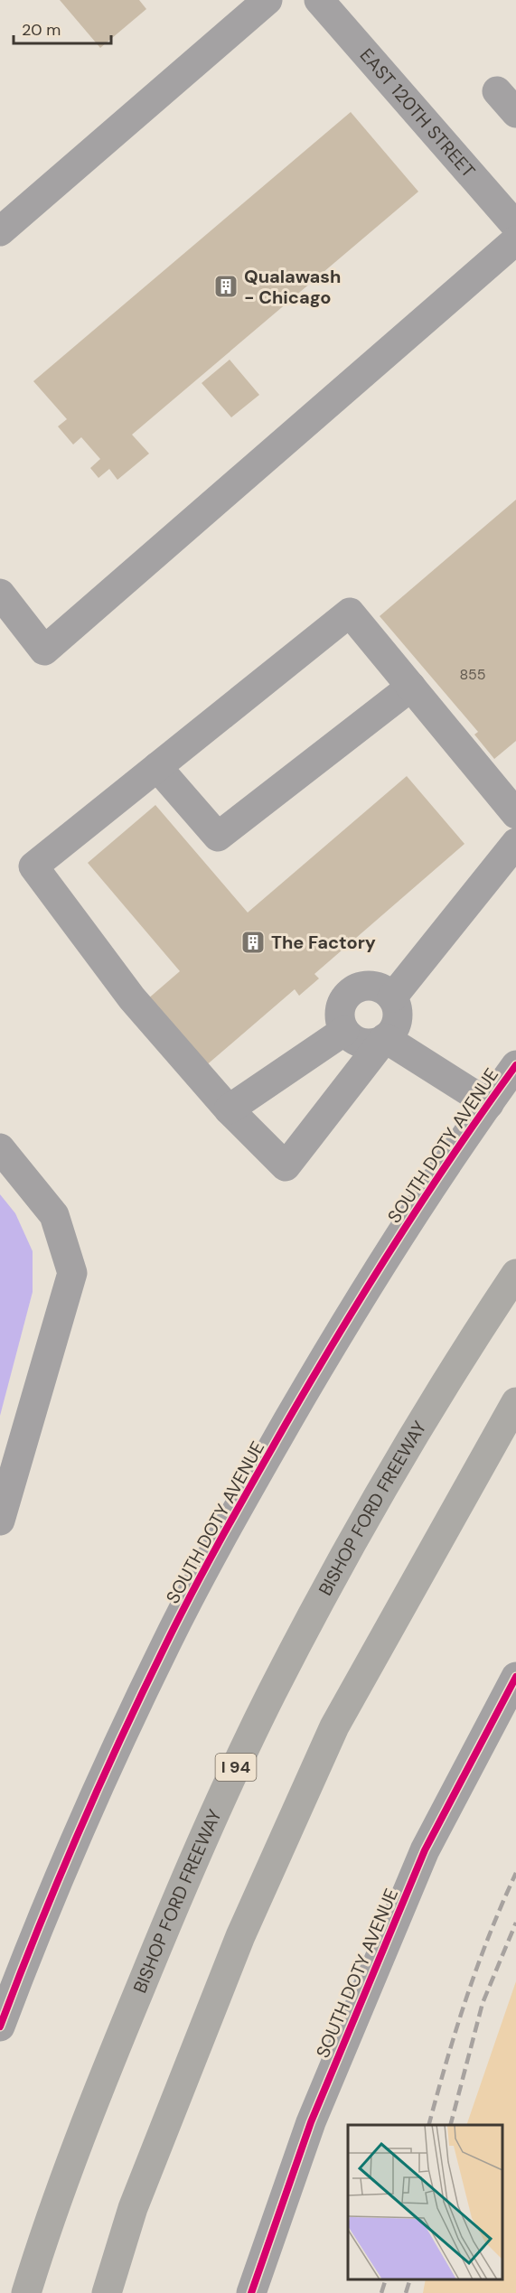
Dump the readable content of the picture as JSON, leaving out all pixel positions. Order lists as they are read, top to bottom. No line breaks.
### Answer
{"streets":{"highway":["BISHOP FORD FREEWAY","I 94"],"street":["EAST 120TH STREET","SOUTH DOTY AVENUE"]},"places":{"building":["Qualawash - Chicago","The Factory"]},"house_numbers":["855"],"scale_bar":"20 m"}
